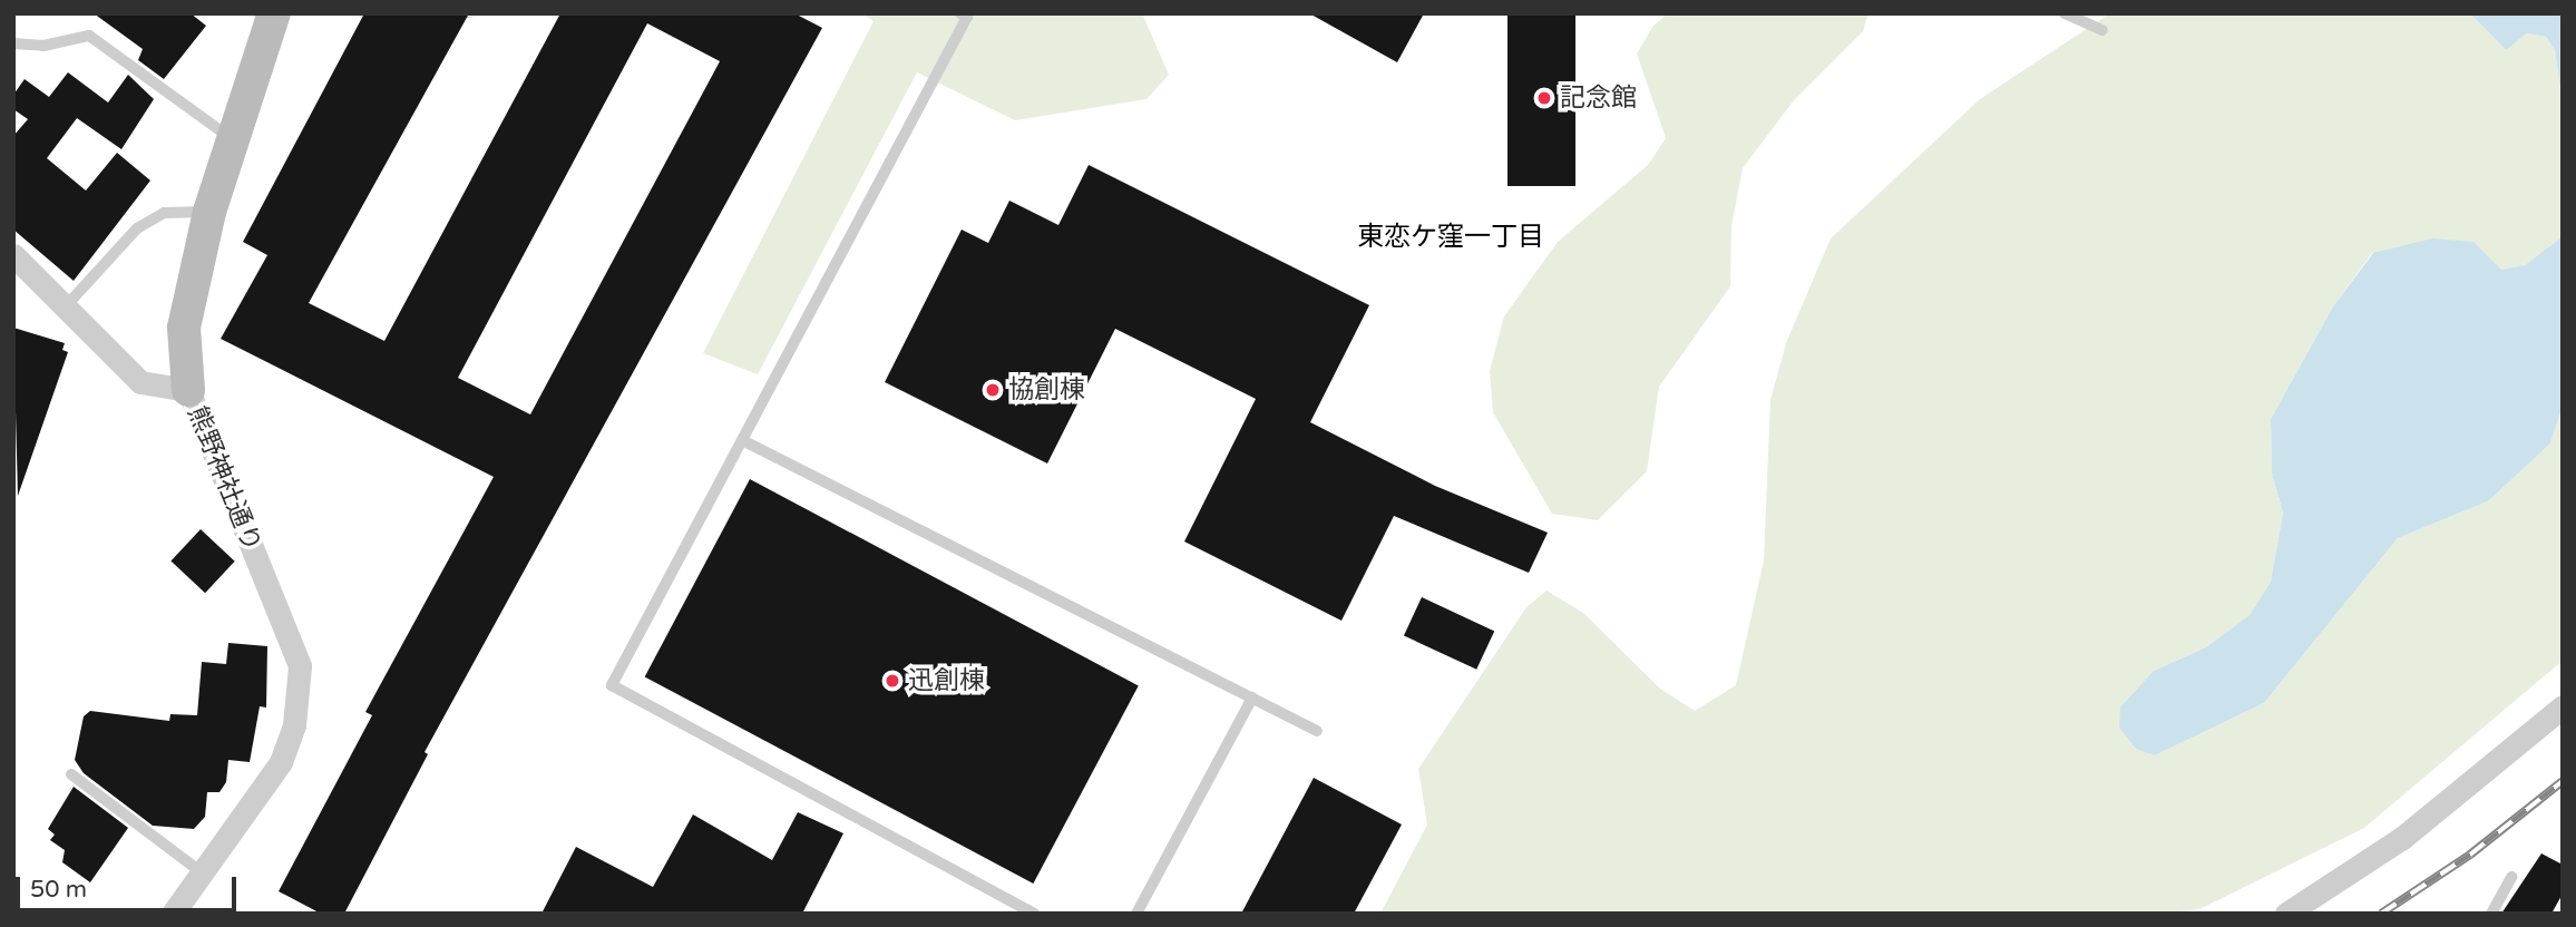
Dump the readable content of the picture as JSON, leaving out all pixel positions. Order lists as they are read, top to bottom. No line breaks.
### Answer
{"streets":{"main road":["熊野神社通り"]},"districts":["東恋ケ窪一丁目"],"places":["記念館","協創棟","迅創棟"],"scale_bar":"50 m"}
